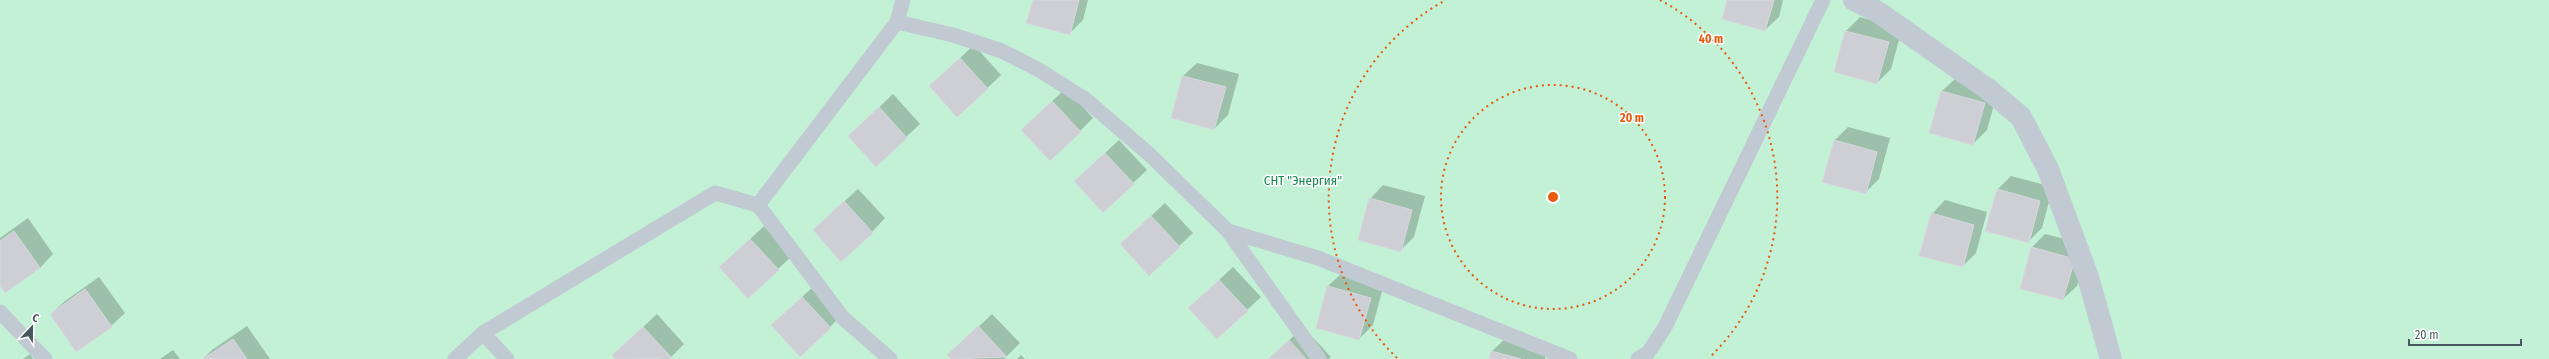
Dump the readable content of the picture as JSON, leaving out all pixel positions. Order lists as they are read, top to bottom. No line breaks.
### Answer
{"parks":["СНТ \"Энергия\""],"scale_bar":"20 m","north":"top","rings":["40 m","20 m"]}
